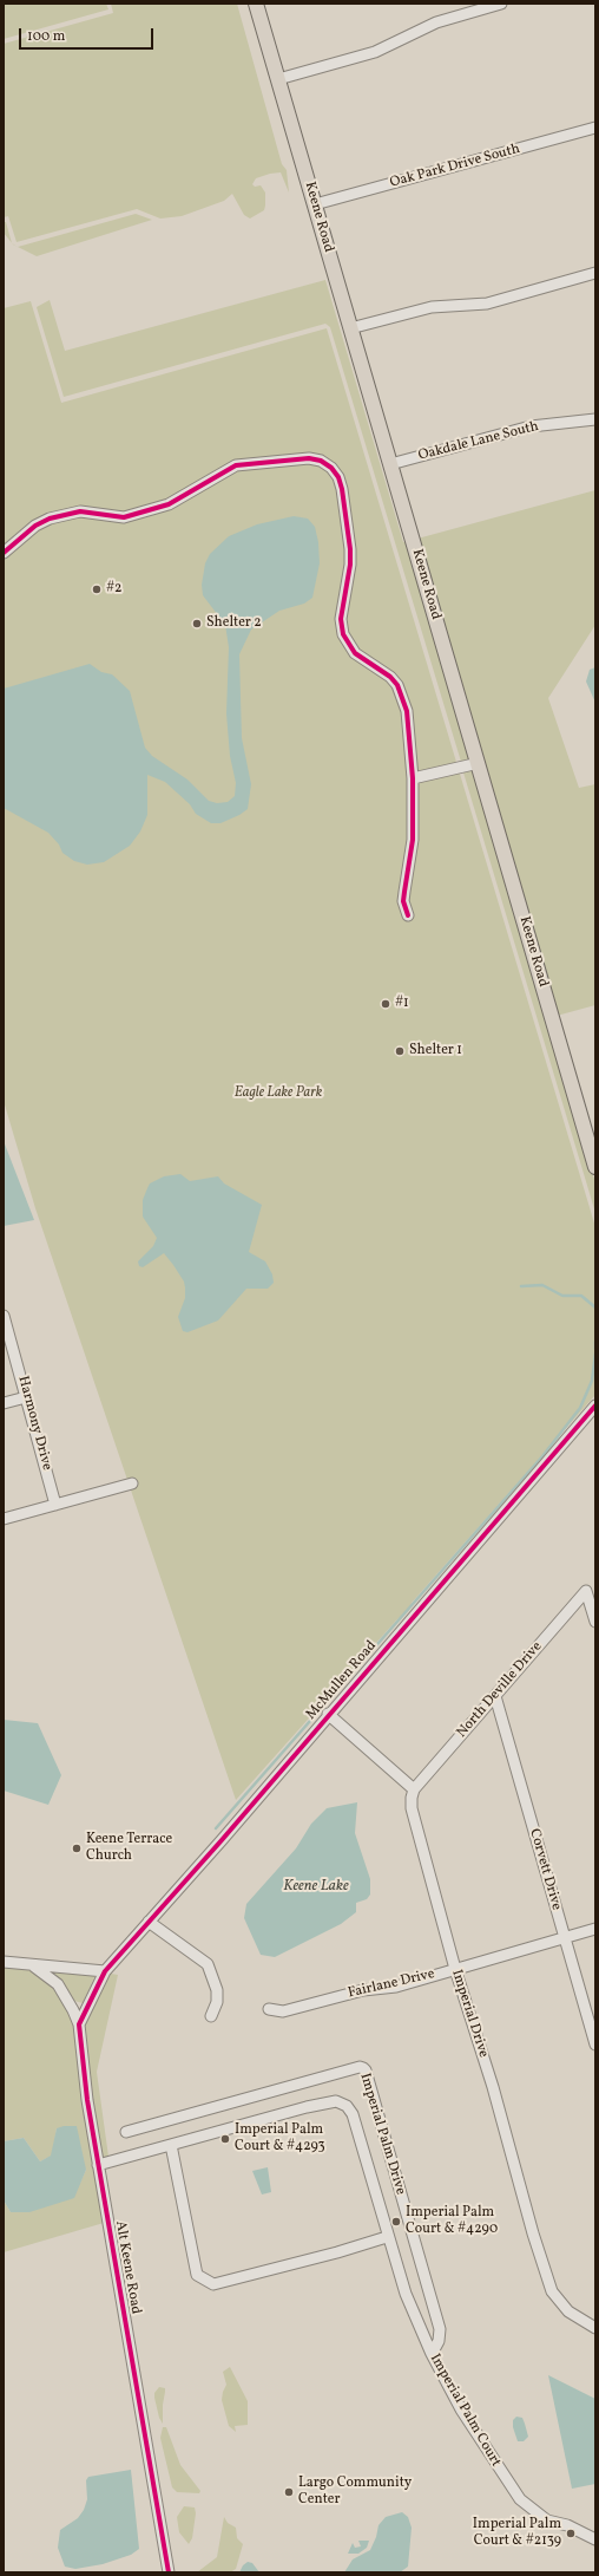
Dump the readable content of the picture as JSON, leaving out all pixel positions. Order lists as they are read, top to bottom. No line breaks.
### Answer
{"streets":{"main road":["Keene Road"],"street":["Oak Park Drive South","Oakdale Lane South","Harmony Drive","McMullen Road","North Deville Drive","Corvett Drive","Fairlane Drive","Imperial Drive","Imperial Palm Drive","Alt Keene Road","Imperial Palm Court"]},"crossings":[["Oak Park Drive South","Keene Road"],["Keene Road","Oakdale Lane South"],["North Deville Drive","Corvett Drive"],["North Deville Drive","Imperial Drive"],["Corvett Drive","Fairlane Drive"],["Fairlane Drive","Imperial Drive"],["Imperial Palm Drive","Imperial Palm Court"],["Alt Keene Road","Imperial Palm Court"]],"water":["Keene Lake"],"parks":["Eagle Lake Park"],"places":["#2","Shelter 2","#1","Shelter 1","Keene Terrace Church","Imperial Palm Court & #4293","Imperial Palm Court & #4290","Largo Community Center","Imperial Palm Court & #2139"],"scale_bar":"100 m"}
